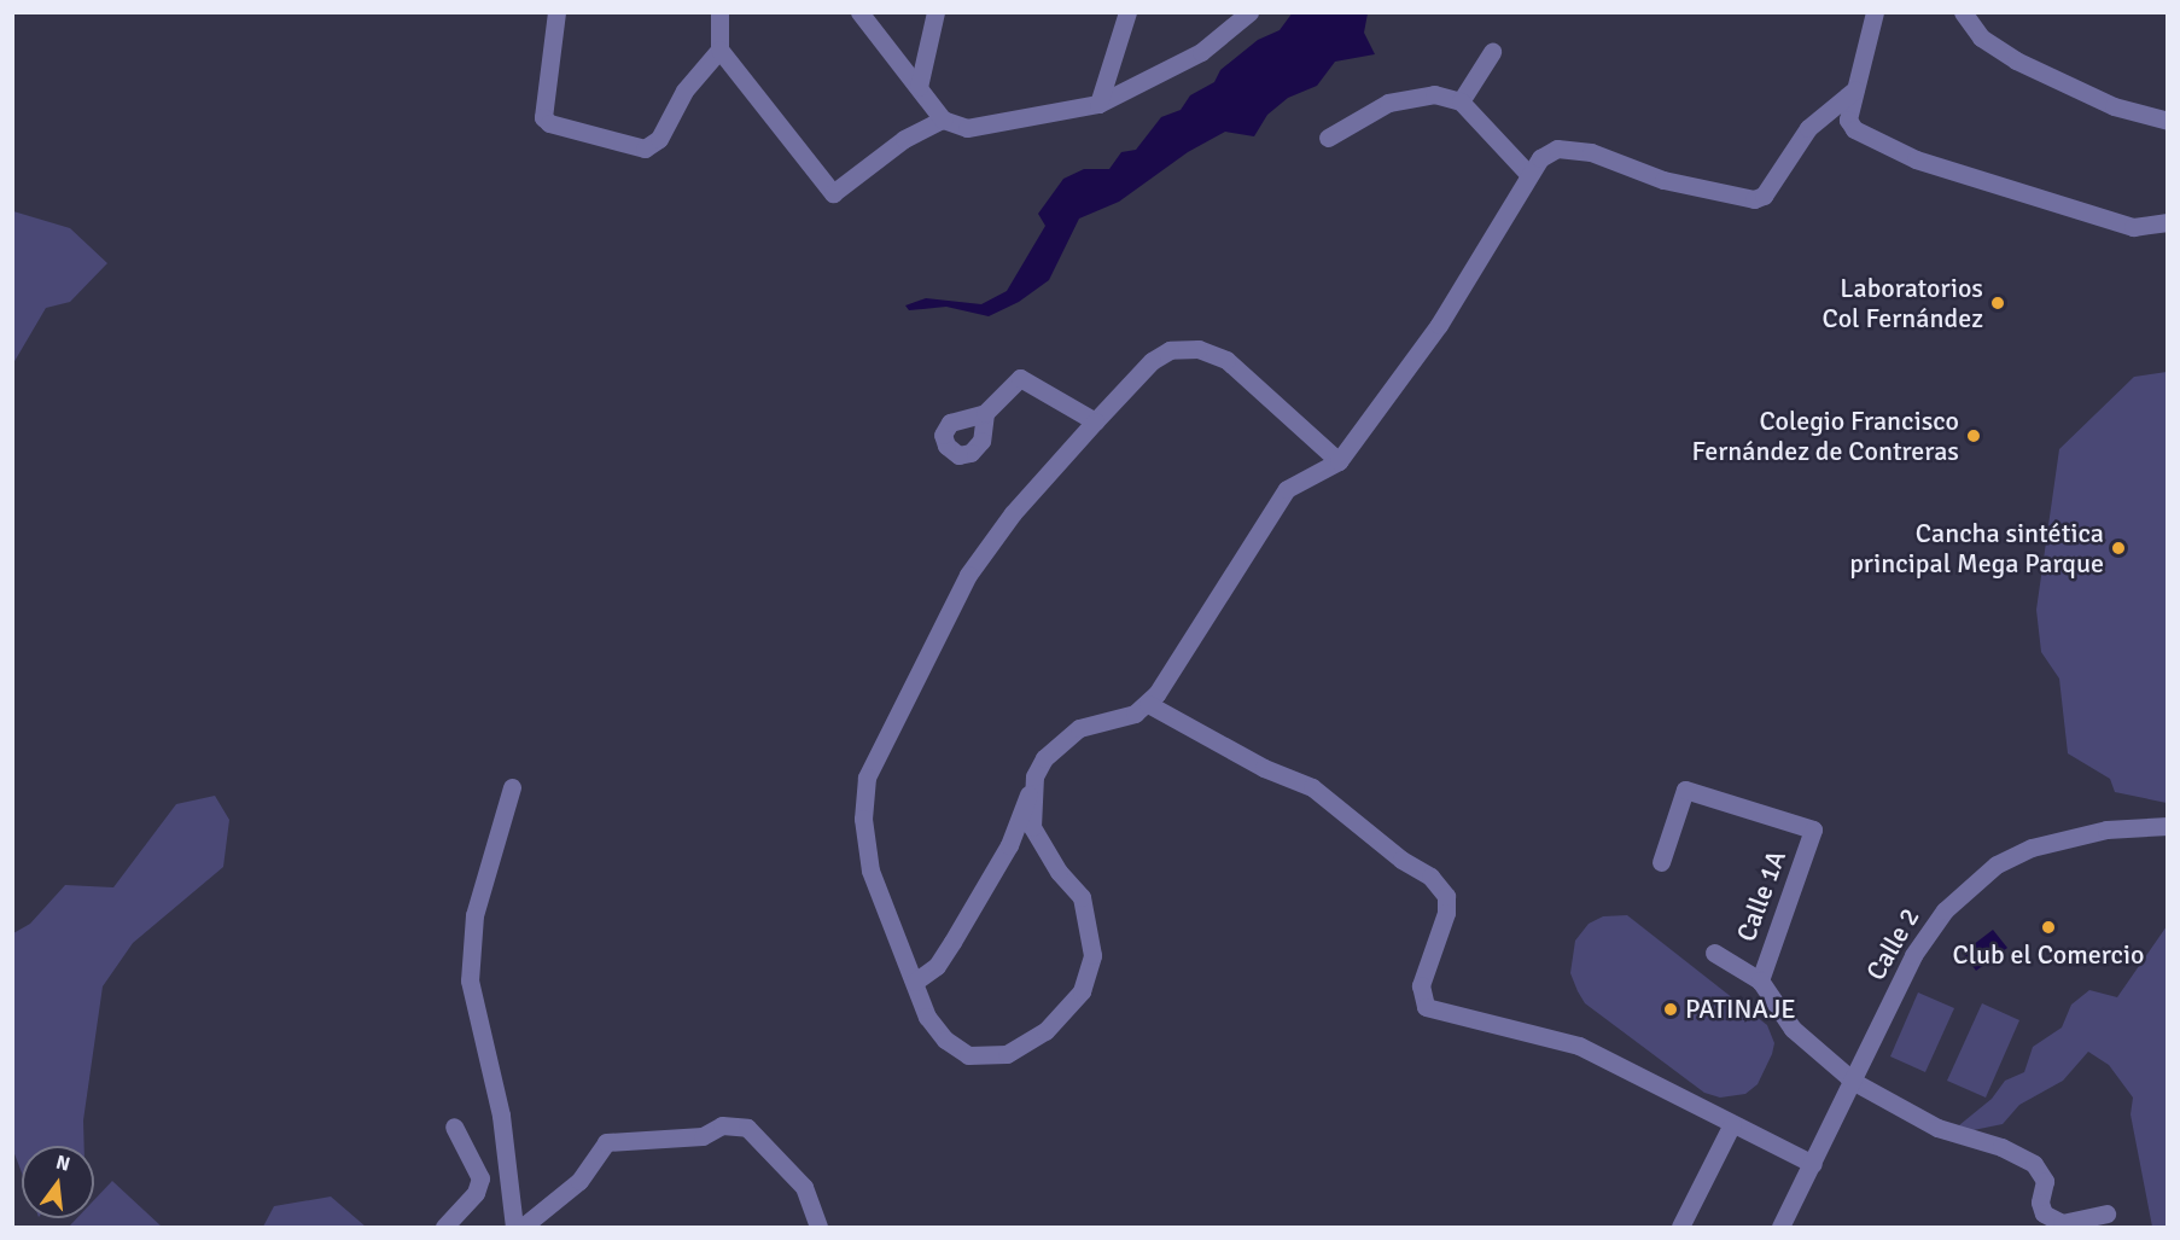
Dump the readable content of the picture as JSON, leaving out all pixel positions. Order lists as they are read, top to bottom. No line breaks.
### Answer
{"streets":{"street":["Calle 1A","Calle 2"]},"places":["Laboratorios Col Fernández","Colegio Francisco Fernández de Contreras","Cancha sintética principal Mega Parque","Club el Comercio","PATINAJE"],"north":"top"}
